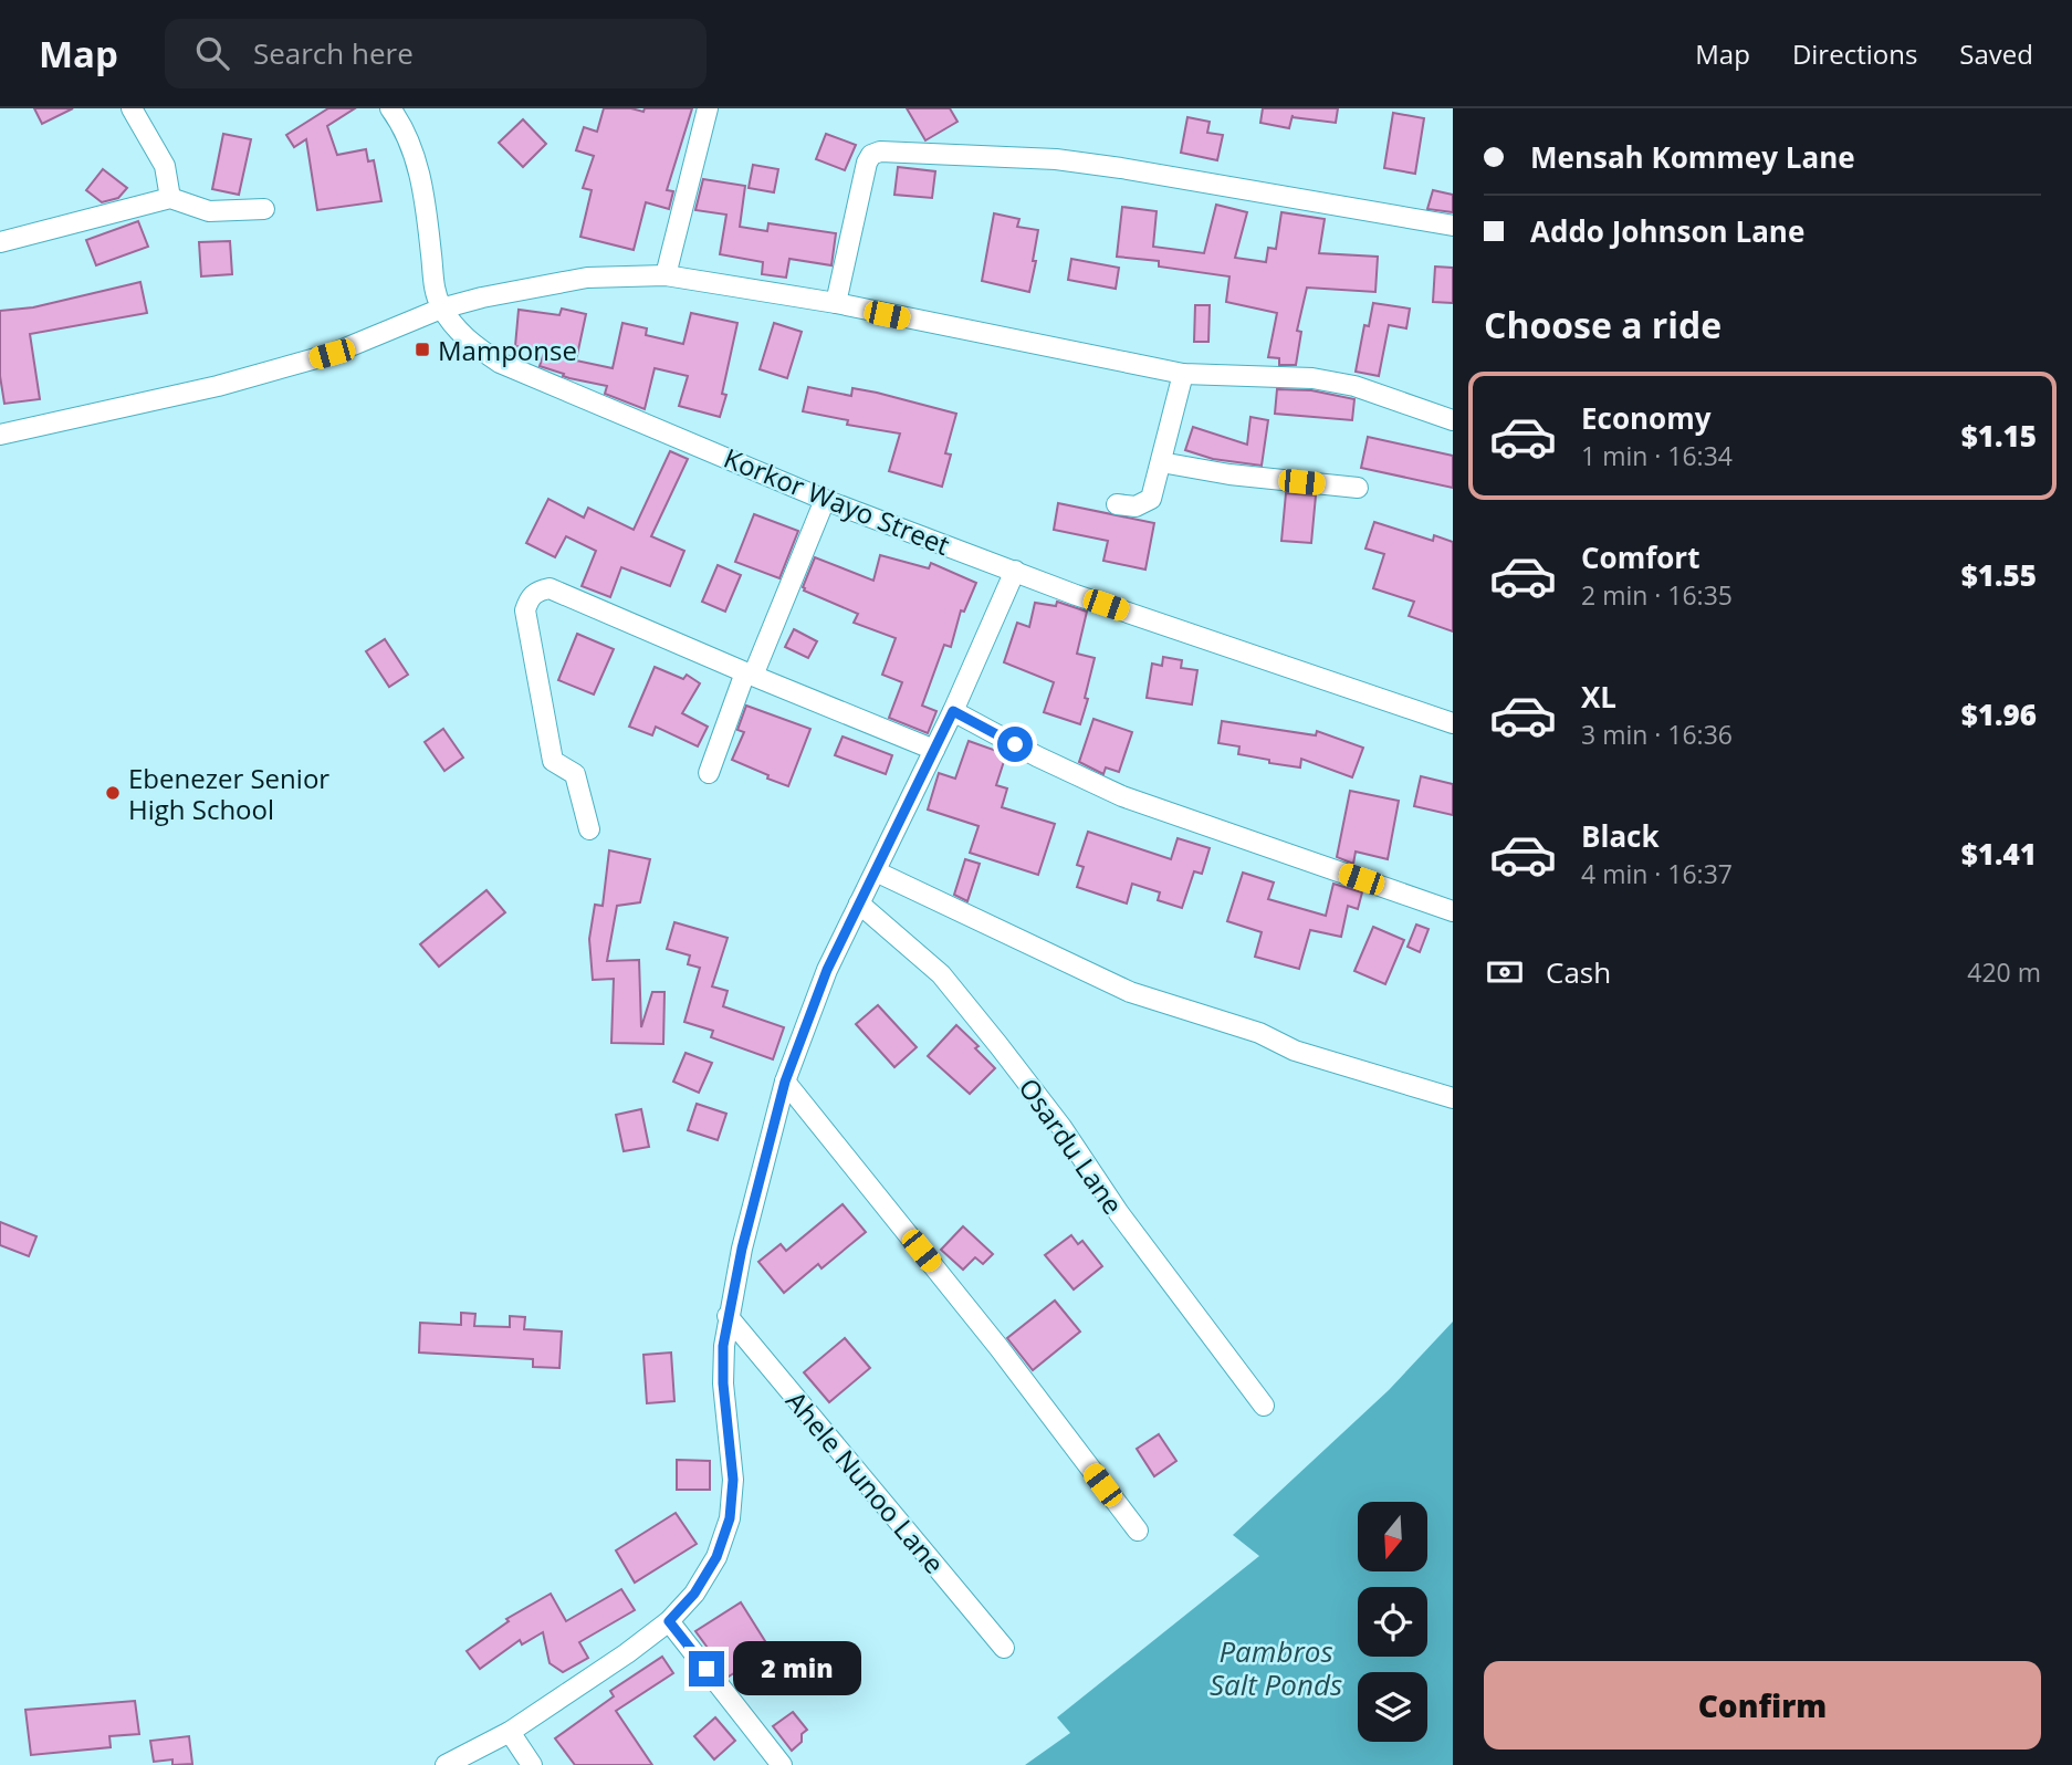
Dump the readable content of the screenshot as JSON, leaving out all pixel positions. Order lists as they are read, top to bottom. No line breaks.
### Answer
{"streets":{"street":["Korkor Wayo Street","Osardu Lane","Ahele Nunoo Lane"]},"water":["Pambros Salt Ponds"],"places":{"transit":["Mamponse"],"other":["Ebenezer Senior High School"]},"north":"bottom","page":{"header":"Map","search":"Search here","nav":["Map","Directions","Saved"],"banner":["Mensah Kommey Lane","Addo Johnson Lane"],"heading":"Choose a ride","list":[{"name":"Economy","note":"1 min · 16:34","value":"$1.15"},{"name":"Comfort","note":"2 min · 16:35","value":"$1.55"},{"name":"XL","note":"3 min · 16:36","value":"$1.96"},{"name":"Black","note":"4 min · 16:37","value":"$1.41"}],"pay":["Cash","420 m"],"bubble":"2 min","buttons":"Confirm"}}
